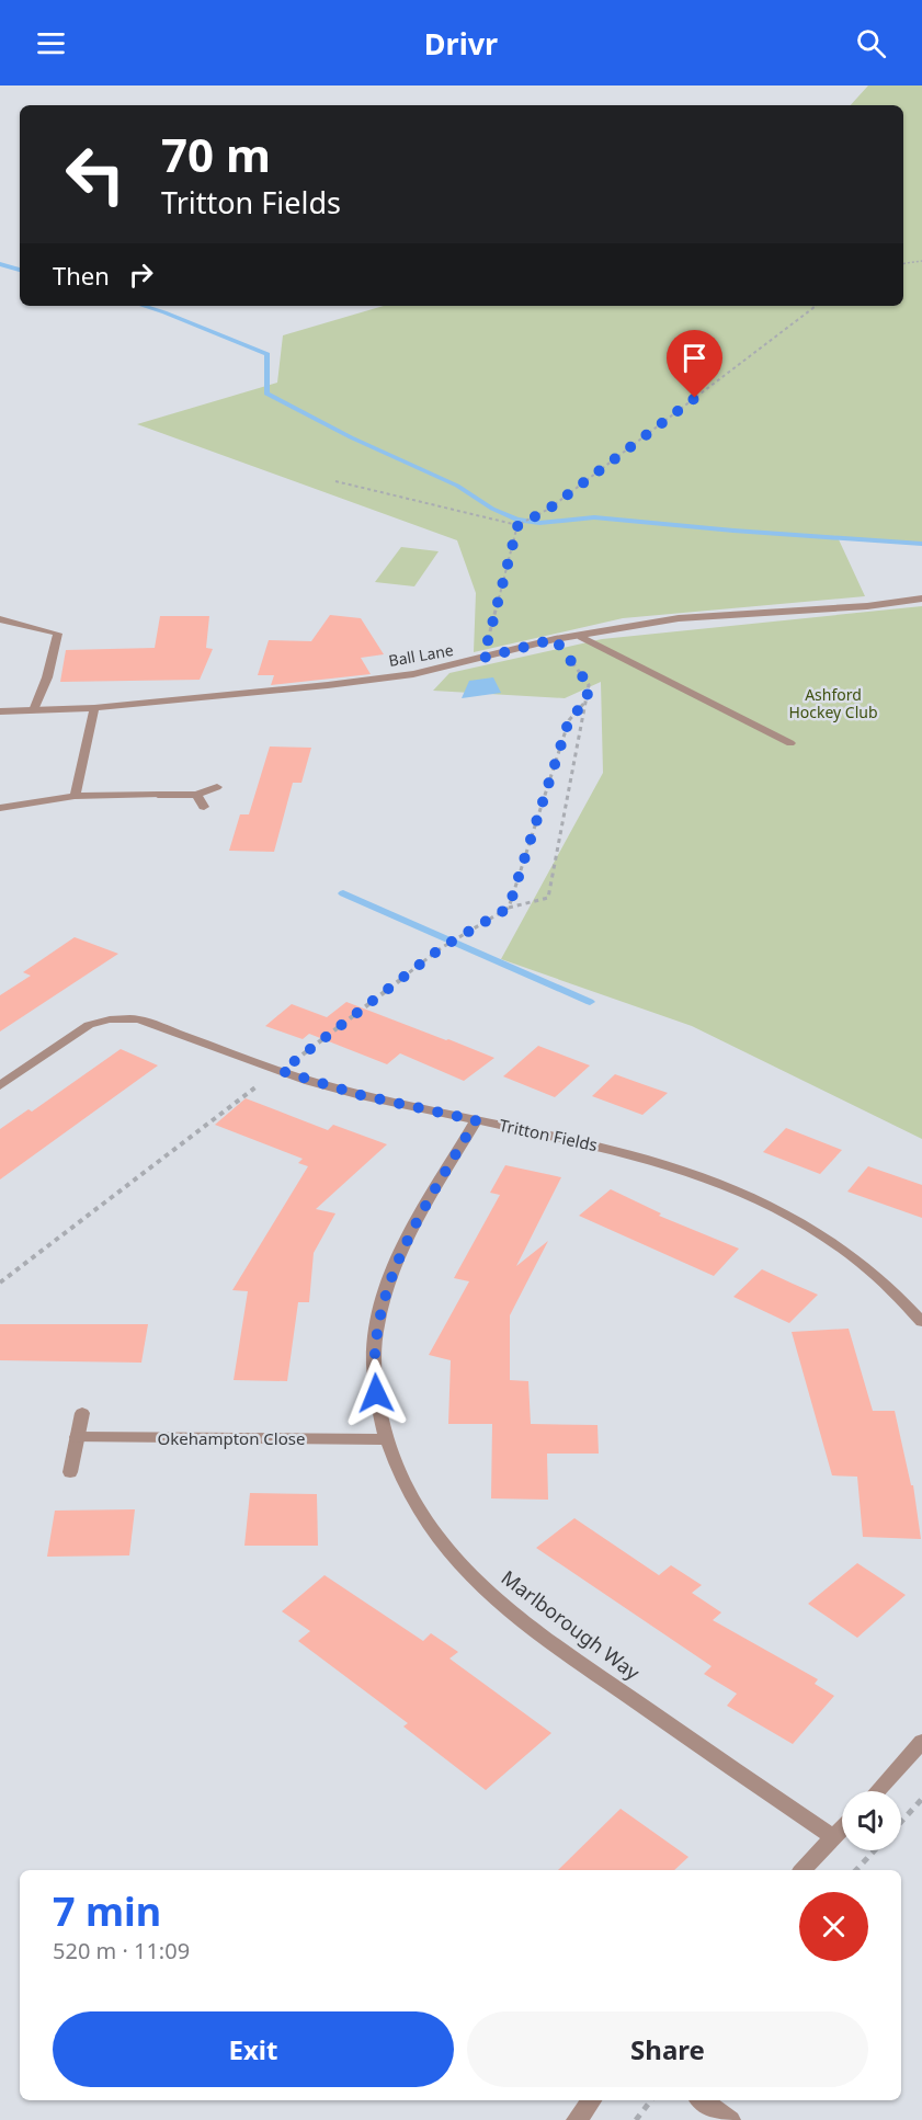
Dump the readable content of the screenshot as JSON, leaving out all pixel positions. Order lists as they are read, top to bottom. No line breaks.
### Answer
{"streets":{"street":["Ball Lane","Tritton Fields","Okehampton Close","Marlborough Way"]},"crossings":[["Tritton Fields","Marlborough Way"],["Okehampton Close","Marlborough Way"]],"parks":["Ashford Hockey Club"],"page":{"header":"Drivr","turn":["70 m","Tritton Fields"],"then":"Then","heading":["7 min","520 m · 11:09"],"buttons":["Exit","Share"]}}
